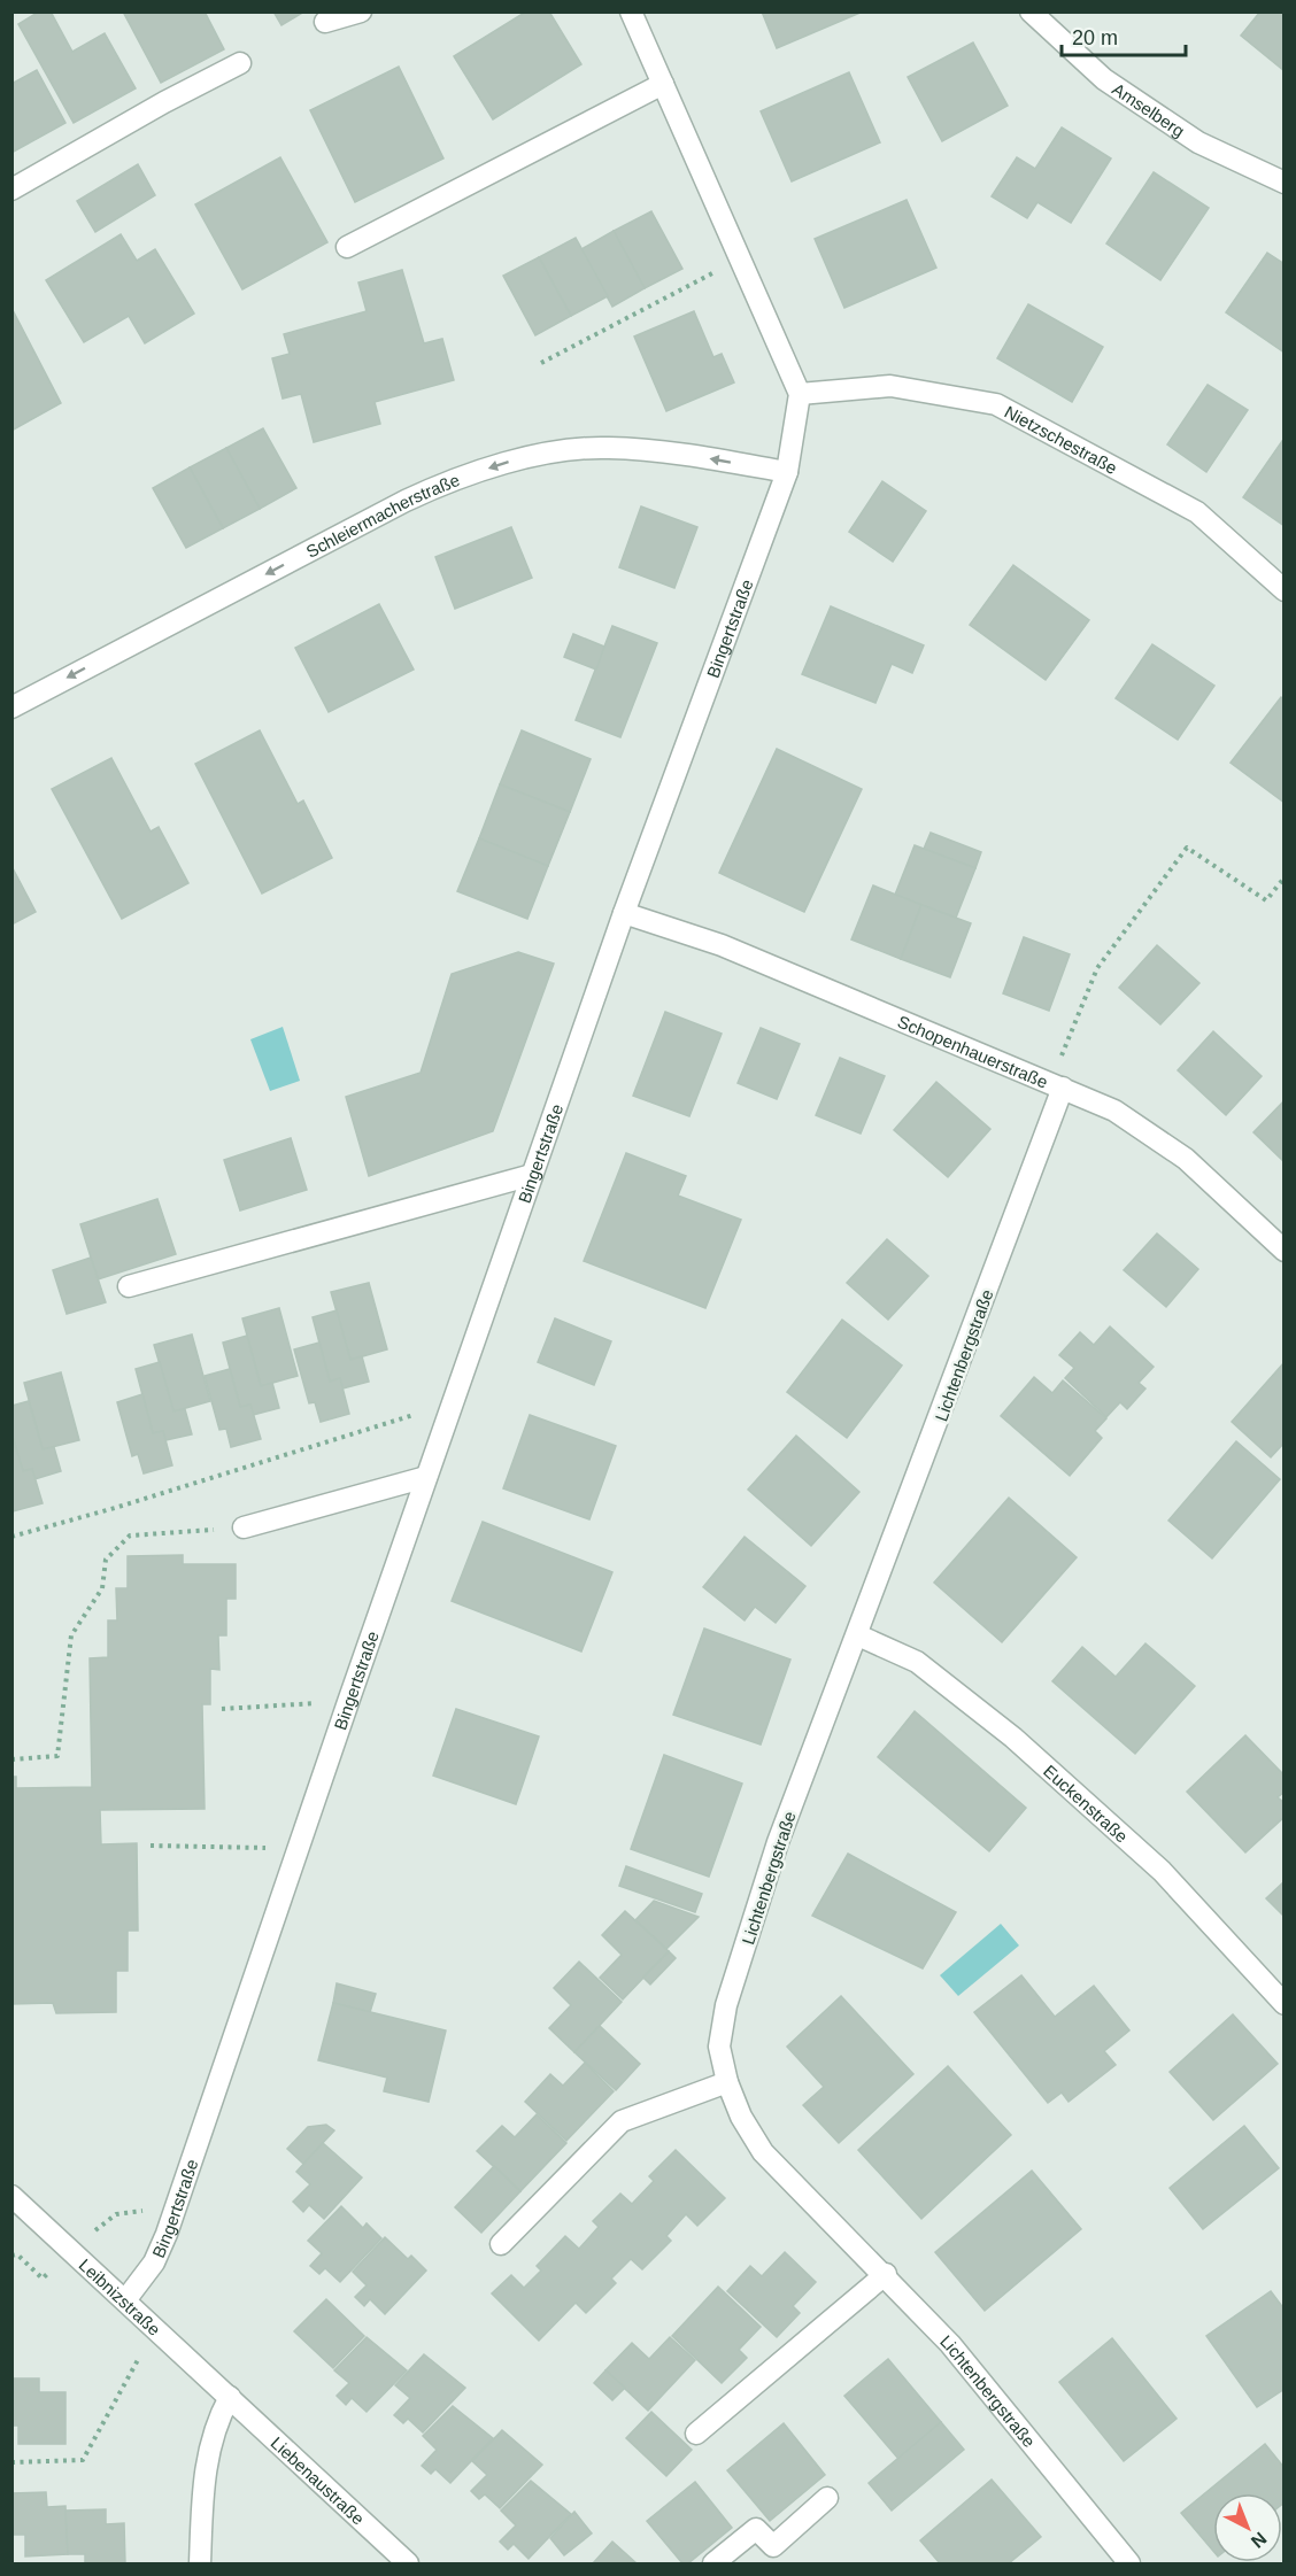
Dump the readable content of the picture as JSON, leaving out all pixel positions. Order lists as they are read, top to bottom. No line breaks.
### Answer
{"streets":{"street":["Amselberg","Nietzschestraße","Schleiermacherstraße","Bingertstraße","Schopenhauerstraße","Lichtenbergstraße","Euckenstraße","Leibnizstraße","Liebenaustraße"]},"crossings":[["Nietzschestraße","Bingertstraße"],["Schleiermacherstraße","Bingertstraße"],["Bingertstraße","Schopenhauerstraße"],["Bingertstraße","Leibnizstraße"],["Schopenhauerstraße","Lichtenbergstraße"],["Lichtenbergstraße","Euckenstraße"],["Leibnizstraße","Liebenaustraße"]],"one_way":["Schleiermacherstraße"],"scale_bar":"20 m","north":"bottom right"}
